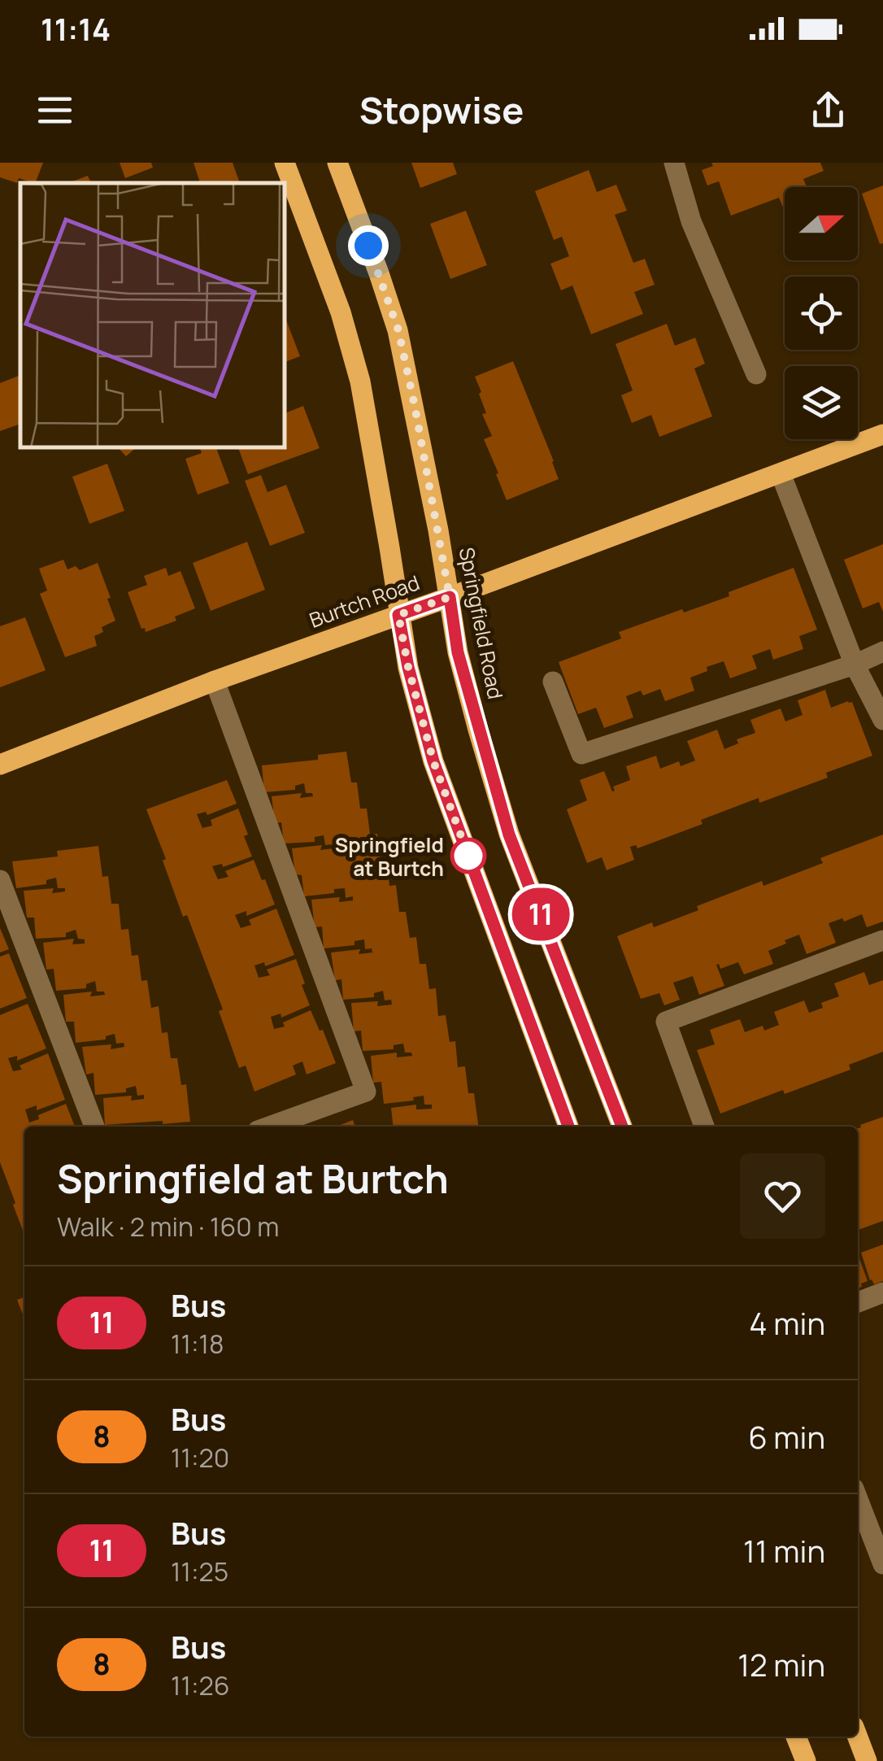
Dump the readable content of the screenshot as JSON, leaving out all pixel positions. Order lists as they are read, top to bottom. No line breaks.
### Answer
{"streets":{"main road":["Burtch Road","Springfield Road"]},"crossings":[["Burtch Road","Springfield Road"]],"places":["Springfield at Burtch"],"lines":["bus line 11"],"north":"right","page":{"status":"11:14","header":"Stopwise","on_map":"11","heading":["Springfield at Burtch","Walk · 2 min · 160 m"],"list":[{"mark":"11","name":"Bus","note":"11:18","value":"4 min"},{"mark":"8","name":"Bus","note":"11:20","value":"6 min"},{"mark":"11","name":"Bus","note":"11:25","value":"11 min"},{"mark":"8","name":"Bus","note":"11:26","value":"12 min"}]}}
